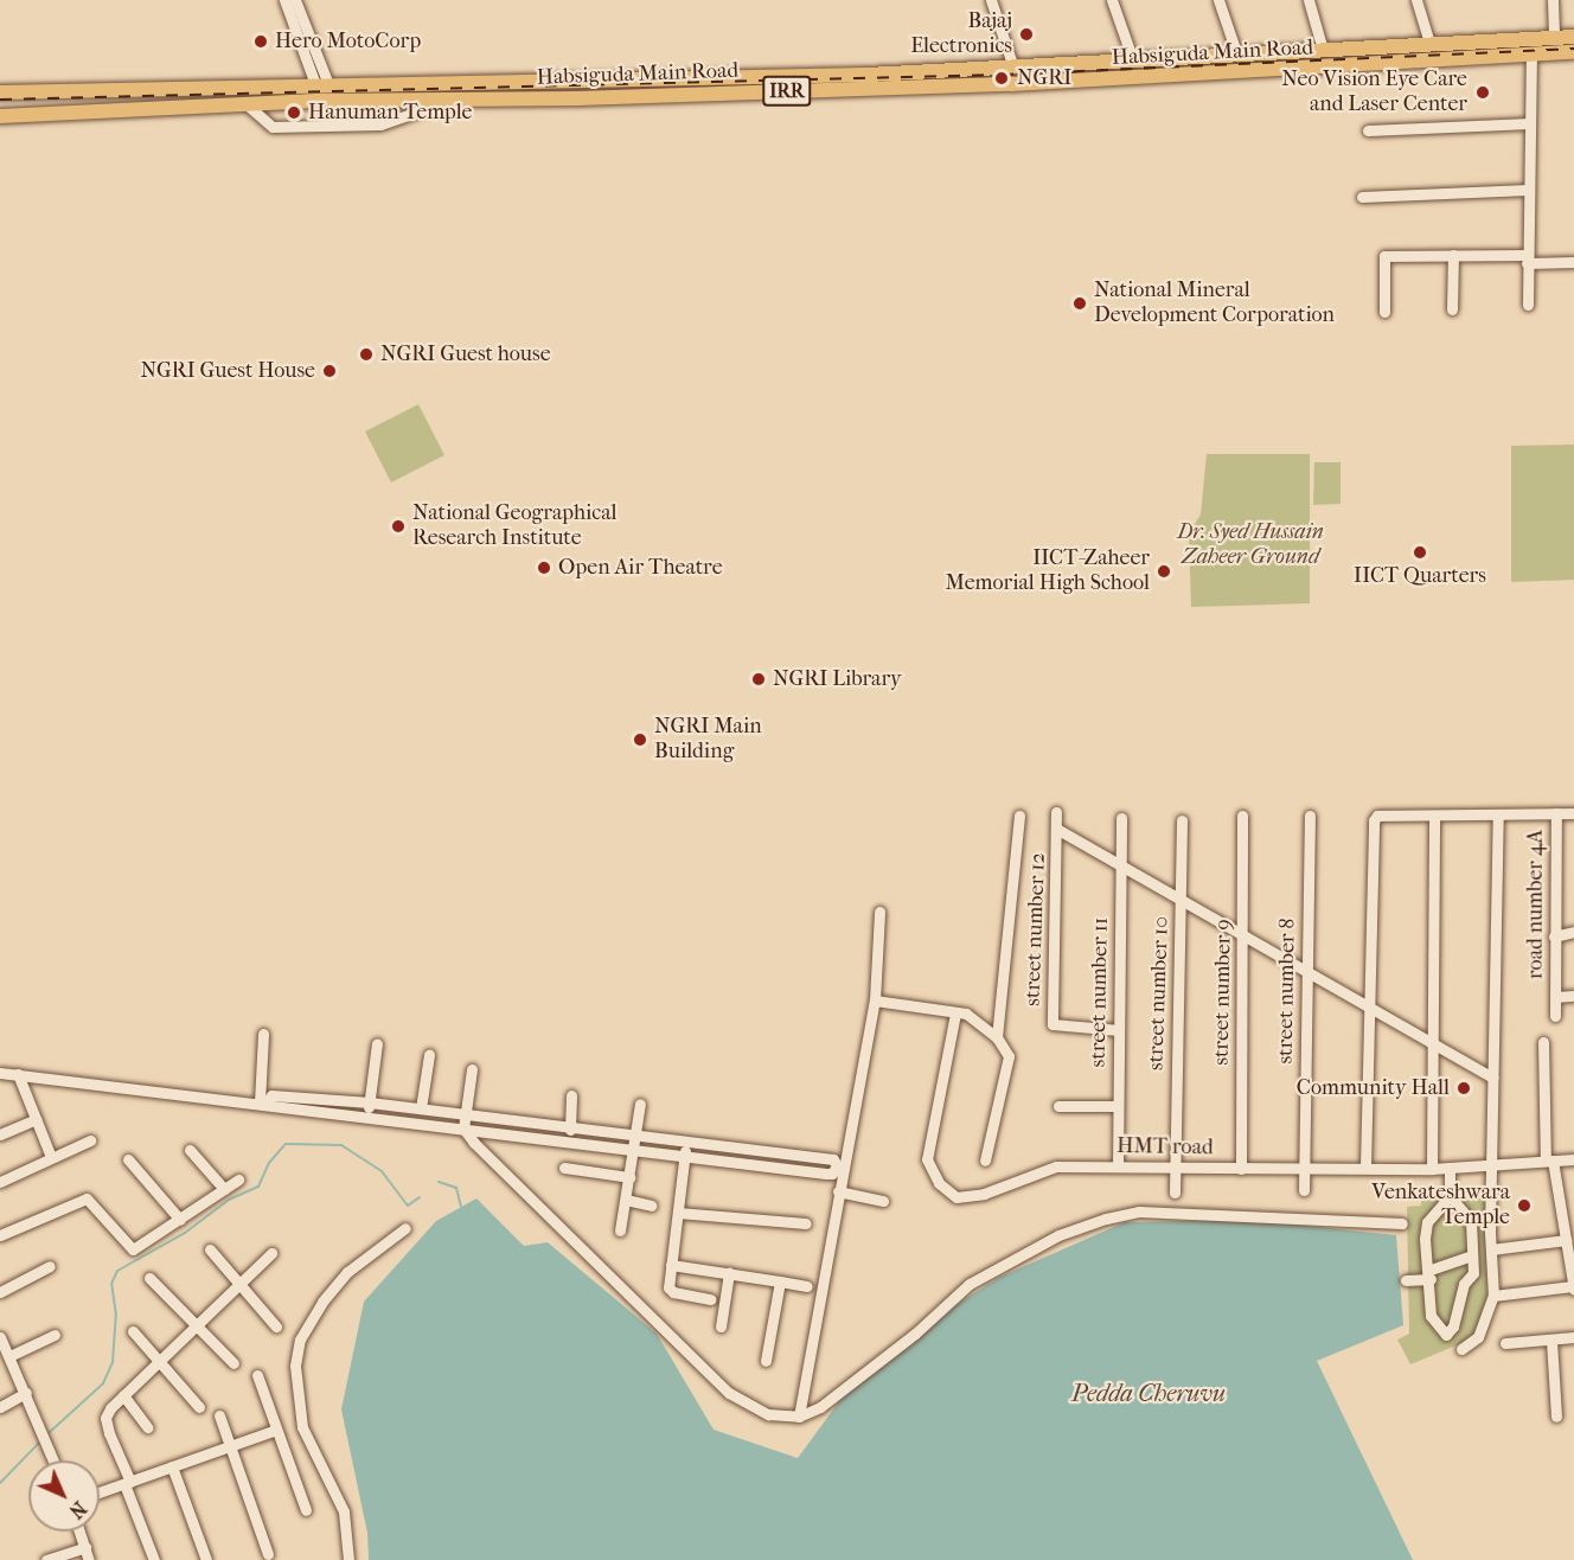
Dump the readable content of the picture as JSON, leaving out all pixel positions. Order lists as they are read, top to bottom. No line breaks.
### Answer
{"streets":{"main road":["Habsiguda Main Road","IRR"],"street":["road number 4A","street number 12","street number 8","street number 11","street number 9","street number 10","HMT road"]},"crossings":[["street number 12","street number 11"],["street number 8","HMT road"],["street number 11","HMT road"],["street number 9","HMT road"],["street number 10","HMT road"]],"water":["Pedda Cheruvu"],"parks":["Dr. Syed Hussain Zaheer Ground"],"places":["Bajaj Electronics","Hero MotoCorp","NGRI","Neo Vision Eye Care and Laser Center","Hanuman Temple","National Mineral Development Corporation","NGRI Guest house","NGRI Guest House","National Geographical Research Institute","IICT Quarters","Open Air Theatre","IICT-Zaheer Memorial High School","NGRI Library","NGRI Main Building","Community Hall","Venkateshwara Temple"],"north":"bottom right"}
